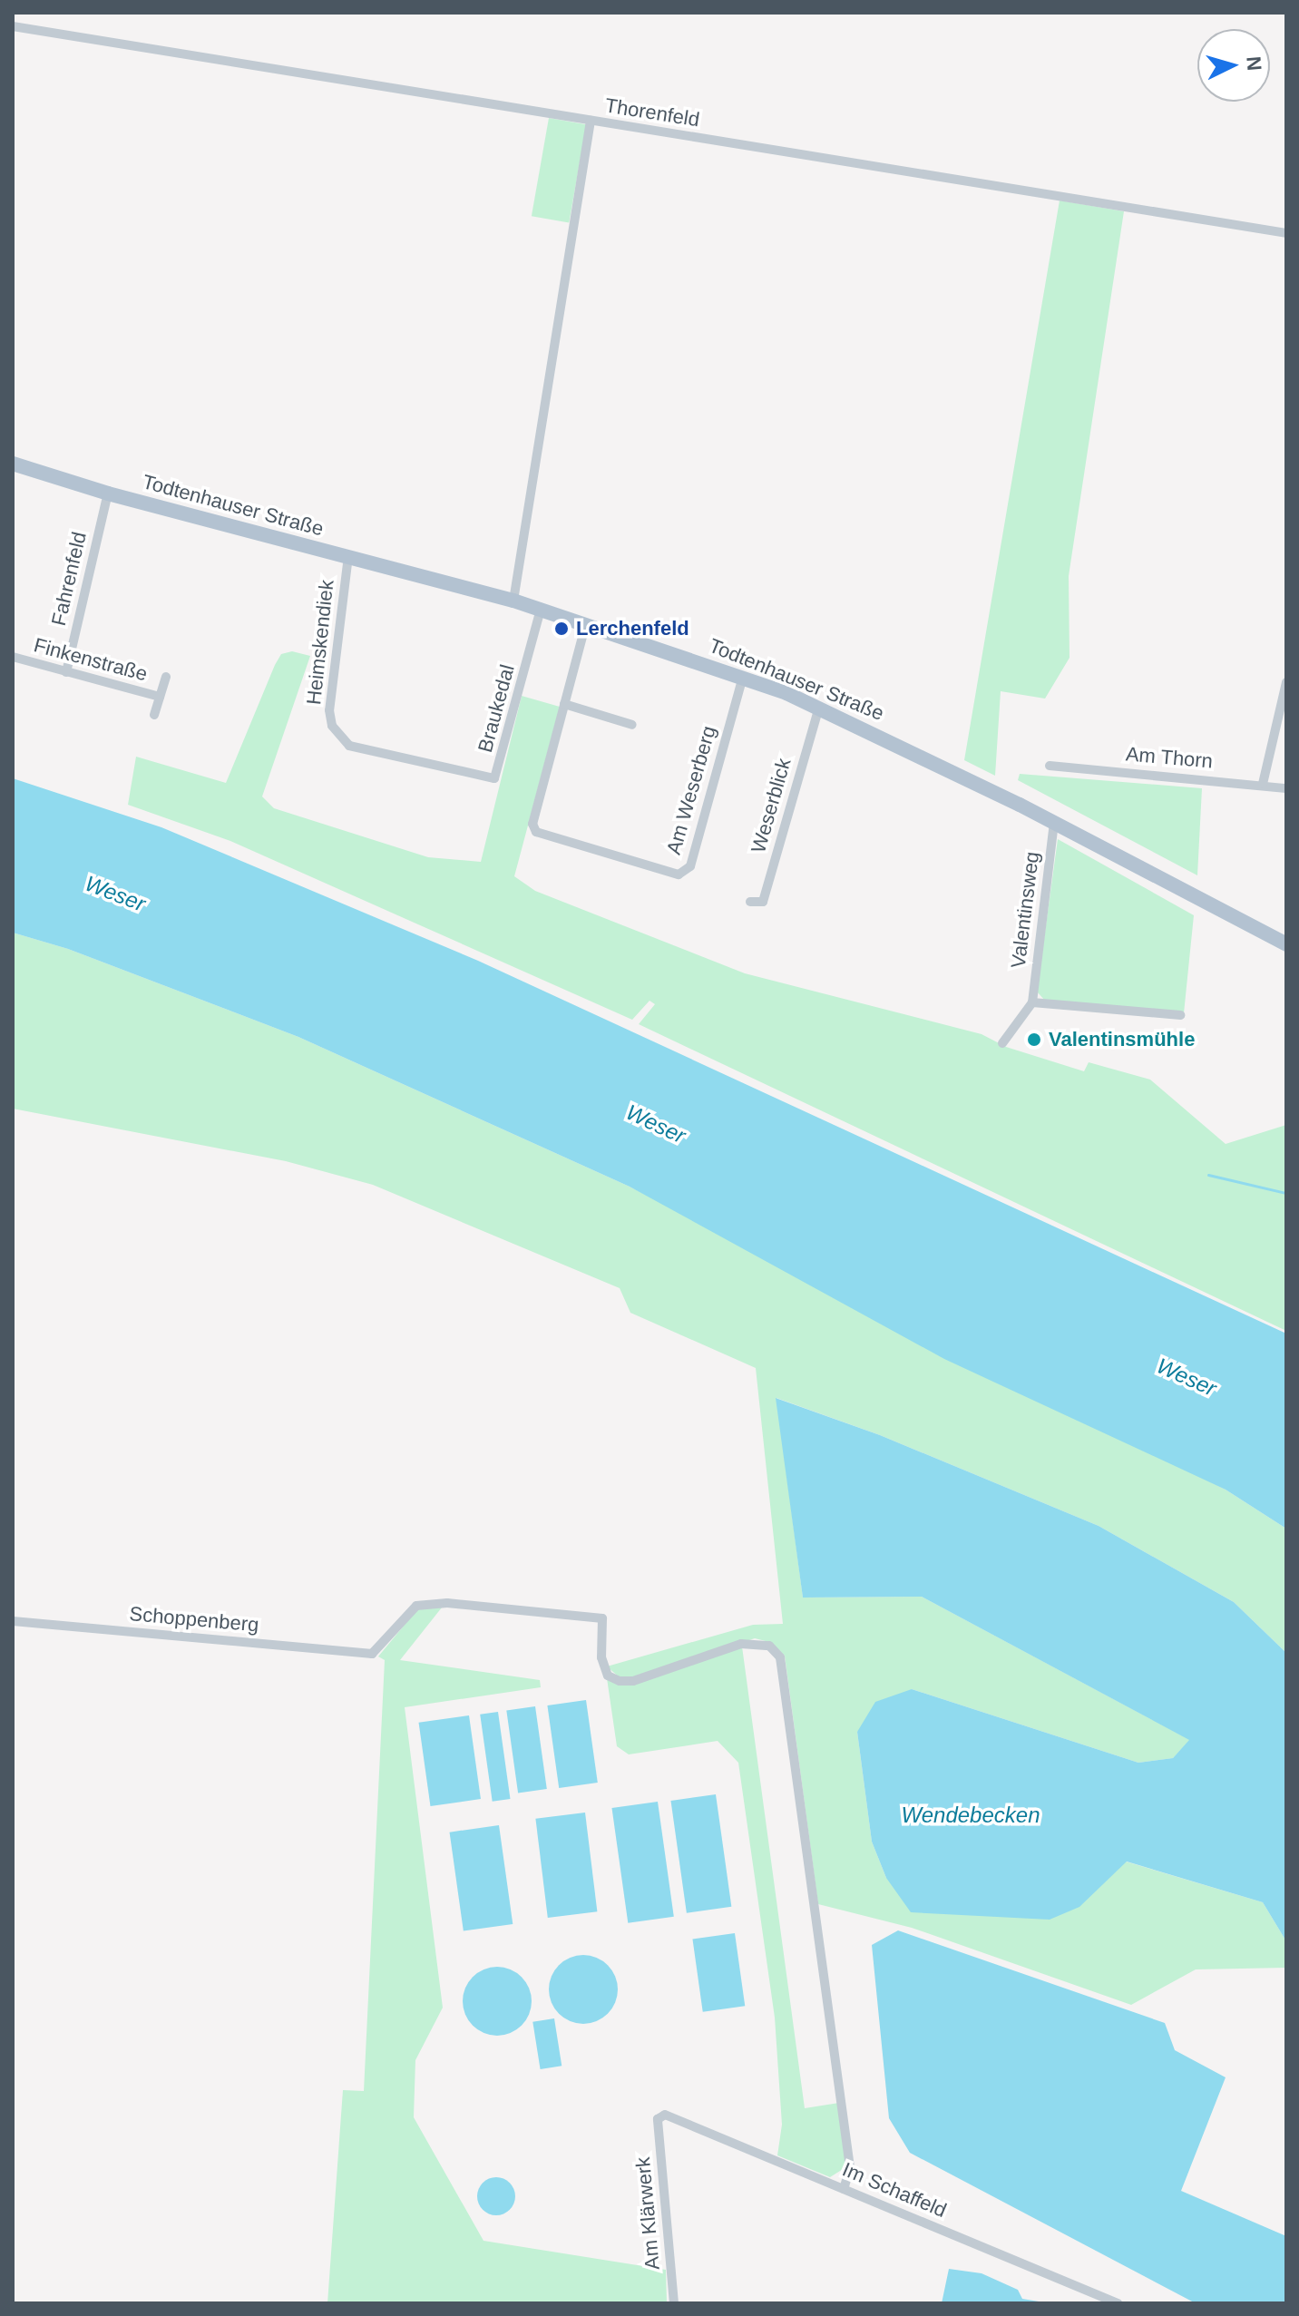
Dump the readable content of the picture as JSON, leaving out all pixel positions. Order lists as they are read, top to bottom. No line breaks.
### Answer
{"streets":{"main road":["Todtenhauser Straße"],"street":["Thorenfeld","Fahrenfeld","Heimskendiek","Finkenstraße","Braukedal","Am Thorn","Am Weserberg","Weserblick","Valentinsweg","Schoppenberg","Im Schaffeld","Am Klärwerk"]},"crossings":[["Todtenhauser Straße","Fahrenfeld"],["Todtenhauser Straße","Heimskendiek"],["Todtenhauser Straße","Braukedal"],["Todtenhauser Straße","Am Weserberg"],["Todtenhauser Straße","Weserblick"],["Todtenhauser Straße","Valentinsweg"],["Fahrenfeld","Finkenstraße"],["Heimskendiek","Braukedal"],["Schoppenberg","Im Schaffeld"],["Im Schaffeld","Am Klärwerk"]],"water":["Weser","Wendebecken"],"places":["Lerchenfeld","Valentinsmühle"],"north":"right"}
